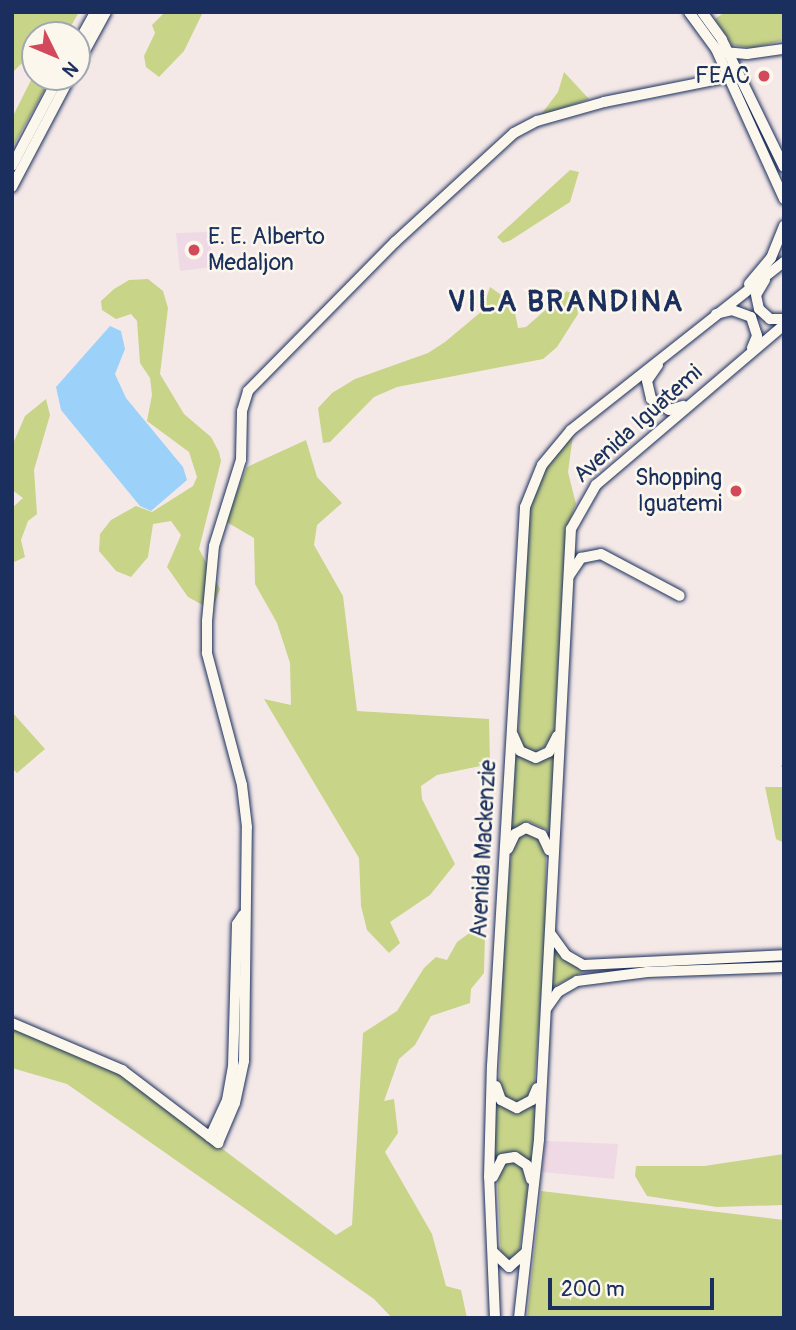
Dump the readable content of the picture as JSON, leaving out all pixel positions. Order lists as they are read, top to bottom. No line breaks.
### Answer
{"streets":{"main road":["Avenida Iguatemi","Avenida Mackenzie"]},"crossings":[["Avenida Iguatemi","Avenida Mackenzie"]],"districts":["VILA BRANDINA"],"places":["FEAC","E. E. Alberto Medaljon","Shopping Iguatemi"],"scale_bar":"200 m","north":"bottom right"}
